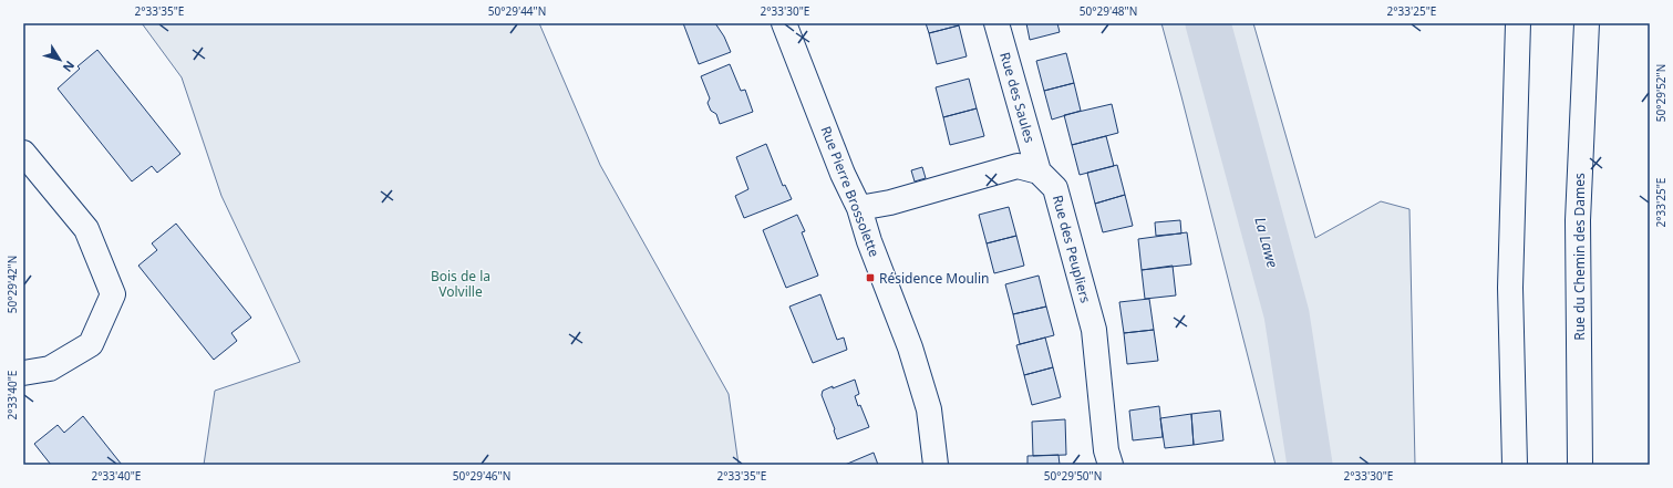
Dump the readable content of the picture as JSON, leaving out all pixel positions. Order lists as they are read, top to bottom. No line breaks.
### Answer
{"streets":{"street":["Rue des Saules","Rue Pierre Brossolette","Rue des Peupliers","Rue du Chemin des Dames"]},"crossings":[["Rue des Saules","Rue des Peupliers"]],"water":["La Lawe"],"parks":["Bois de la Volville"],"places":{"transit":["Résidence Moulin"]},"north":"bottom right","coordinates":["2°33'35\"E","50°29'44\"N","2°33'30\"E","50°29'48\"N","2°33'25\"E","50°29'52\"N","50°29'42\"N","2°33'40\"E","50°29'46\"N","50°29'50\"N"]}
